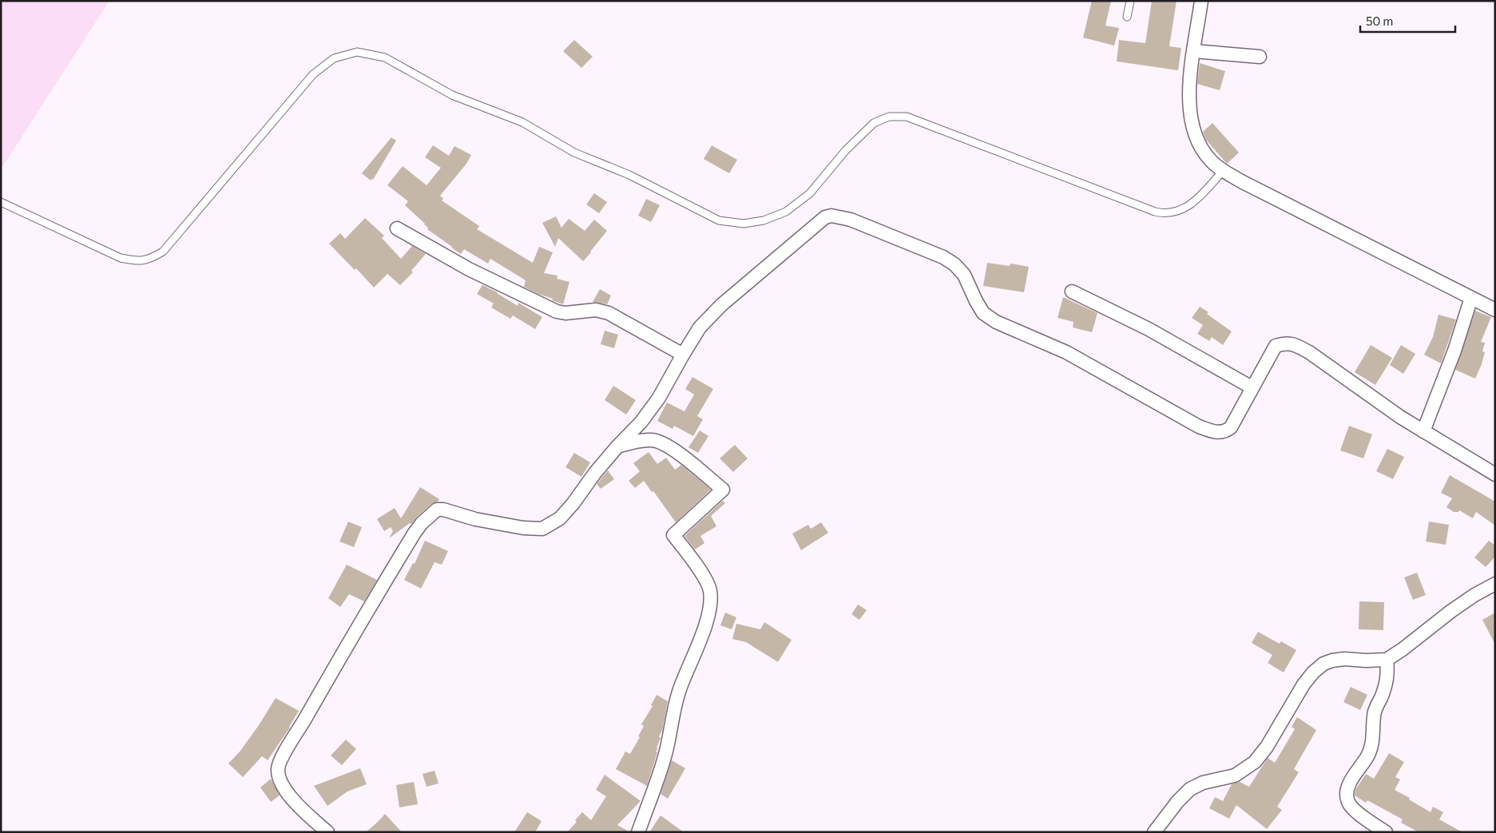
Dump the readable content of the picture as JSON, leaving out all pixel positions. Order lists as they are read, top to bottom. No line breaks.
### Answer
{"scale_bar":"50 m"}
